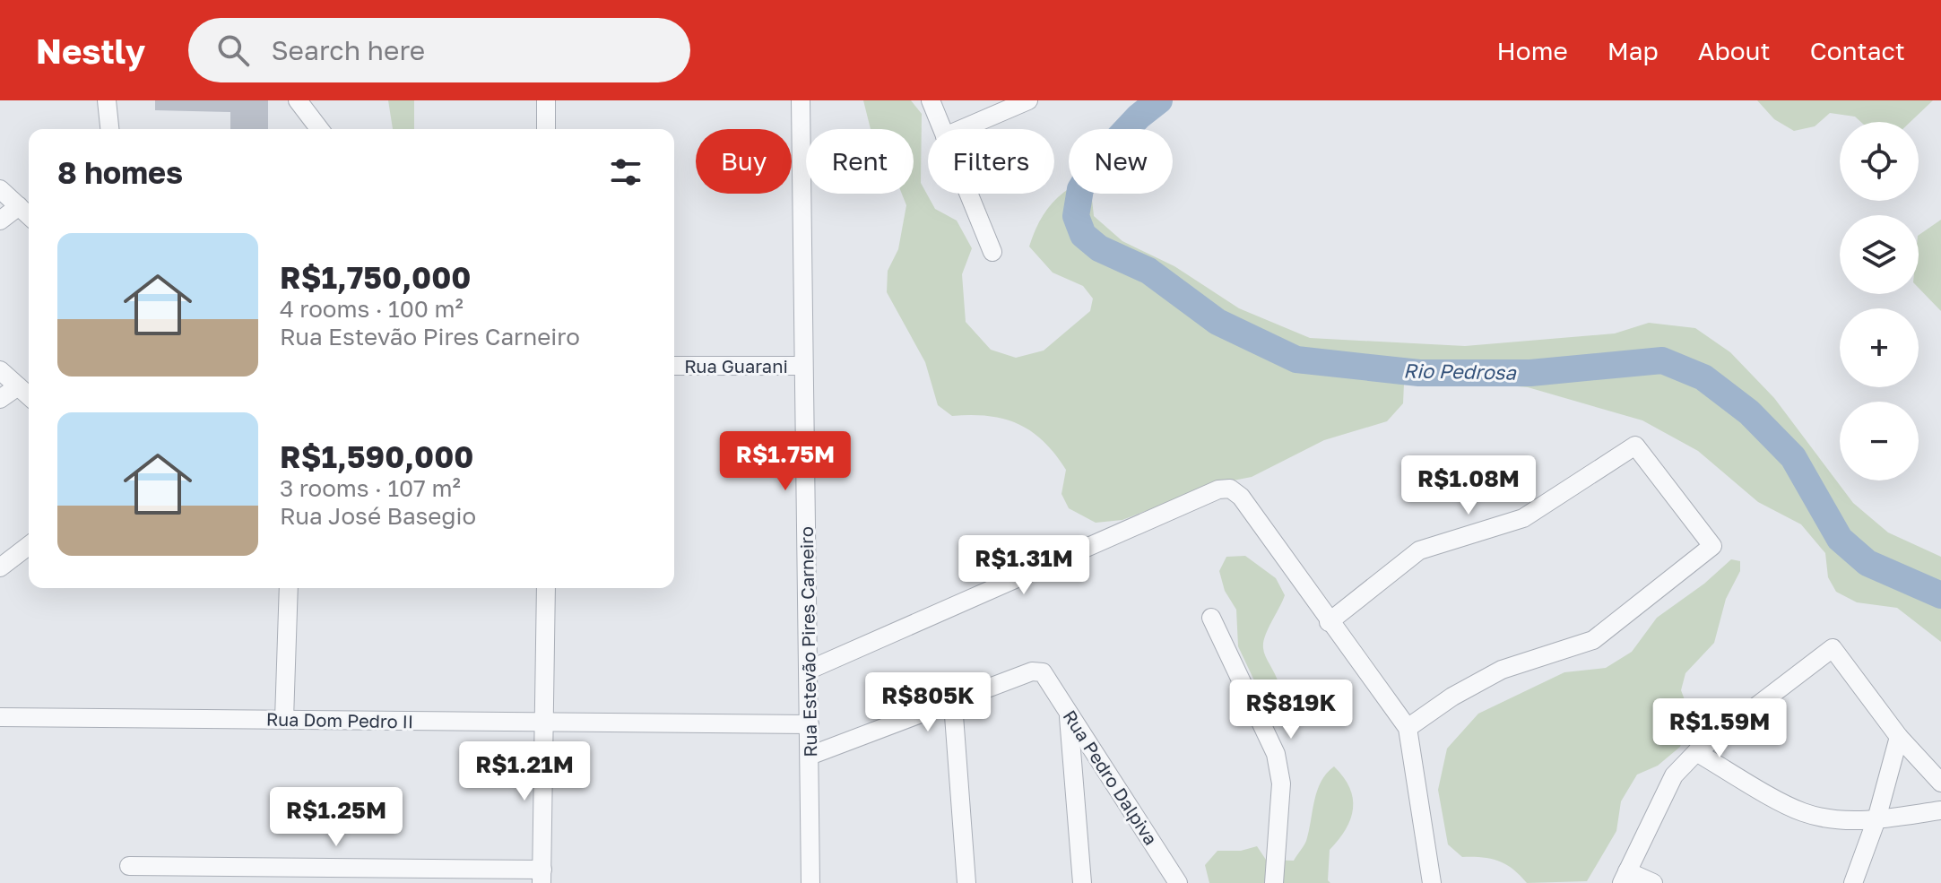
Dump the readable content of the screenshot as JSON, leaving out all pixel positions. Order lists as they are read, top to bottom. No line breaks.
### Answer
{"streets":{"street":["Rua Guarani","Rua Estevão Pires Carneiro","Rua Dom Pedro II","Rua Pedro Dalpiva"]},"crossings":[["Rua Guarani","Rua Estevão Pires Carneiro"],["Rua Estevão Pires Carneiro","Rua Dom Pedro II"]],"water":["Rio Pedrosa"],"page":{"header":"Nestly","search":"Search here","nav":["Home","Map","About","Contact"],"map_buttons":["+","−"],"chip":["Buy","Rent","Filters","New"],"heading":"8 homes","list":[{"name":"R$1,750,000","note":"4 rooms · 100 m² · Rua Estevão Pires Carneiro"},{"name":"R$1,590,000","note":"3 rooms · 107 m² · Rua José Basegio"}],"price":["R$1.75M","R$1.08M","R$1.31M","R$805K","R$819K","R$1.59M","R$1.21M","R$1.25M"]}}
